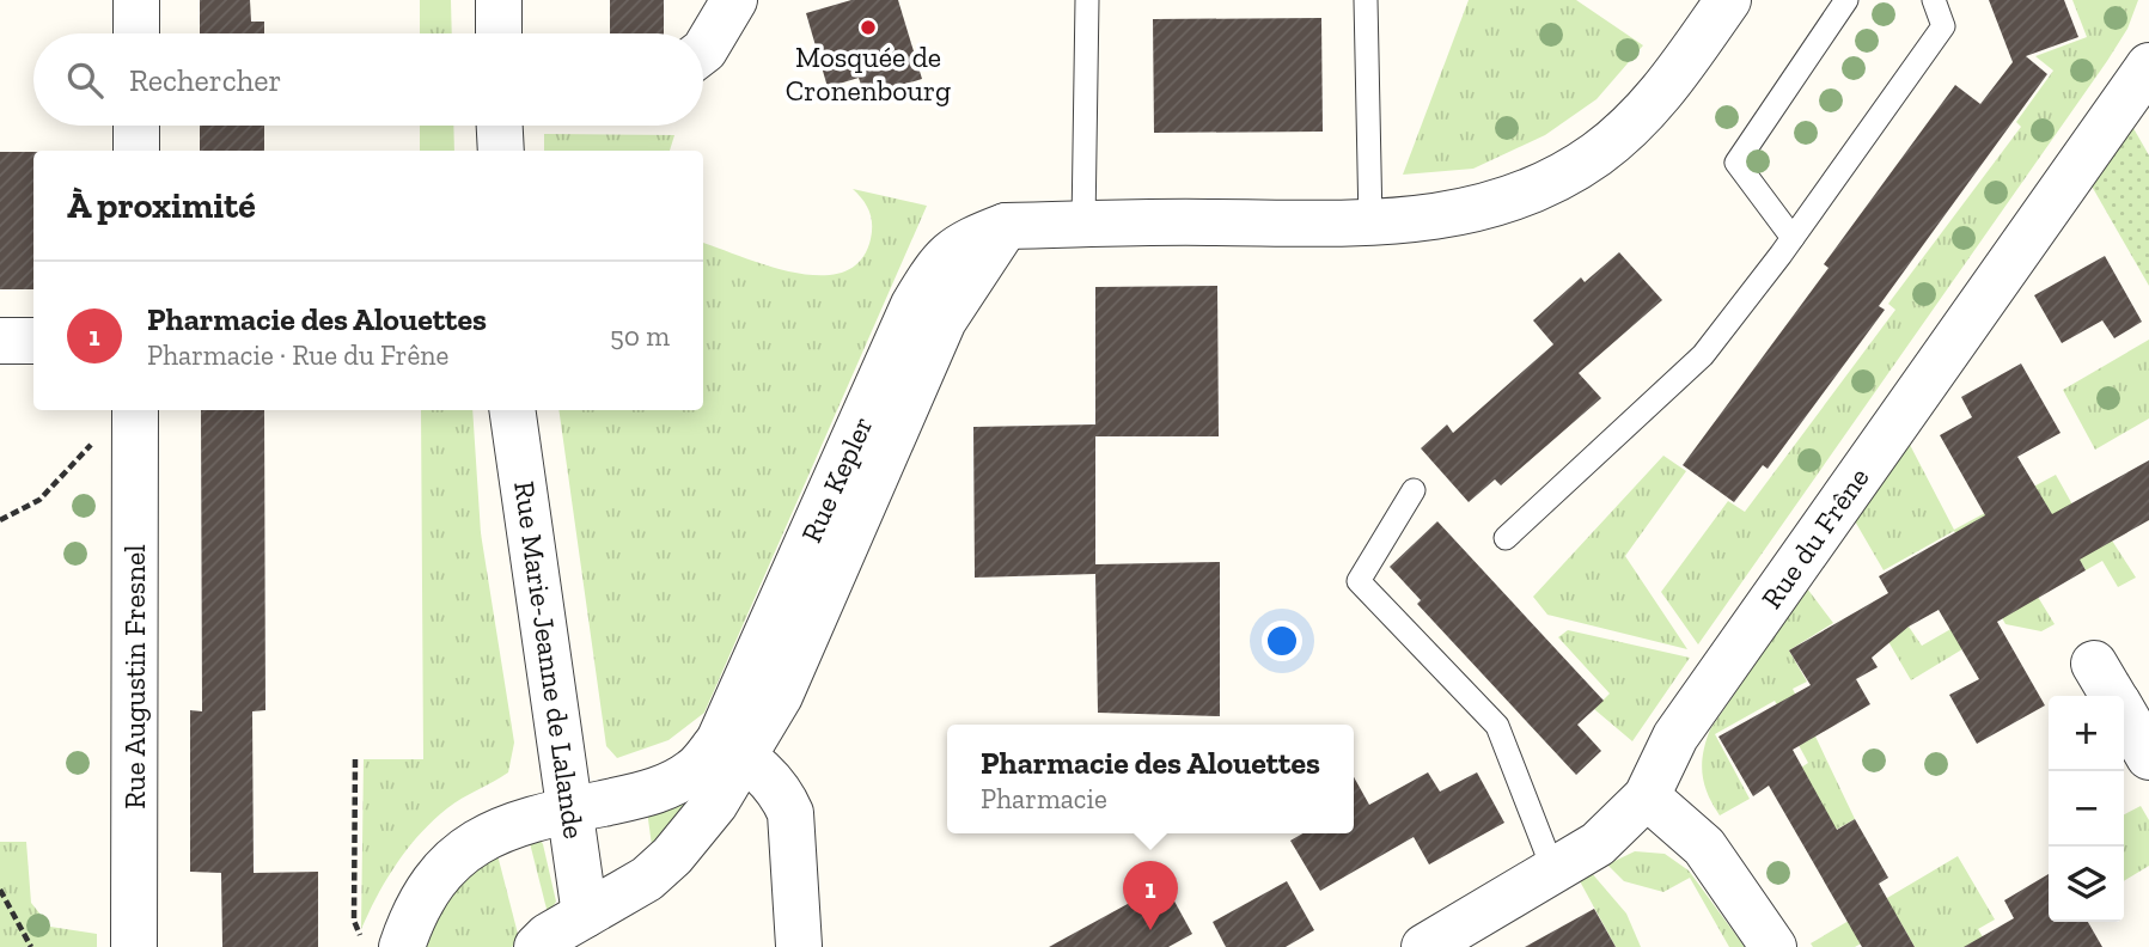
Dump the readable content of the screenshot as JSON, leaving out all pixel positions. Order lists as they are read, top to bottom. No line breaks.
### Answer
{"streets":{"street":["Rue Kepler","Rue du Frêne","Rue Marie-Jeanne de Lalande","Rue Augustin Fresnel"]},"places":["Mosquée de Cronenbourg"],"page":{"search":"Rechercher","heading":"À proximité","list":[{"mark":"1","name":"Pharmacie des Alouettes","note":"Pharmacie · Rue du Frêne","value":"50 m"}],"map_buttons":["+","−"],"popup":["Pharmacie des Alouettes","Pharmacie"],"pins":"1"}}
